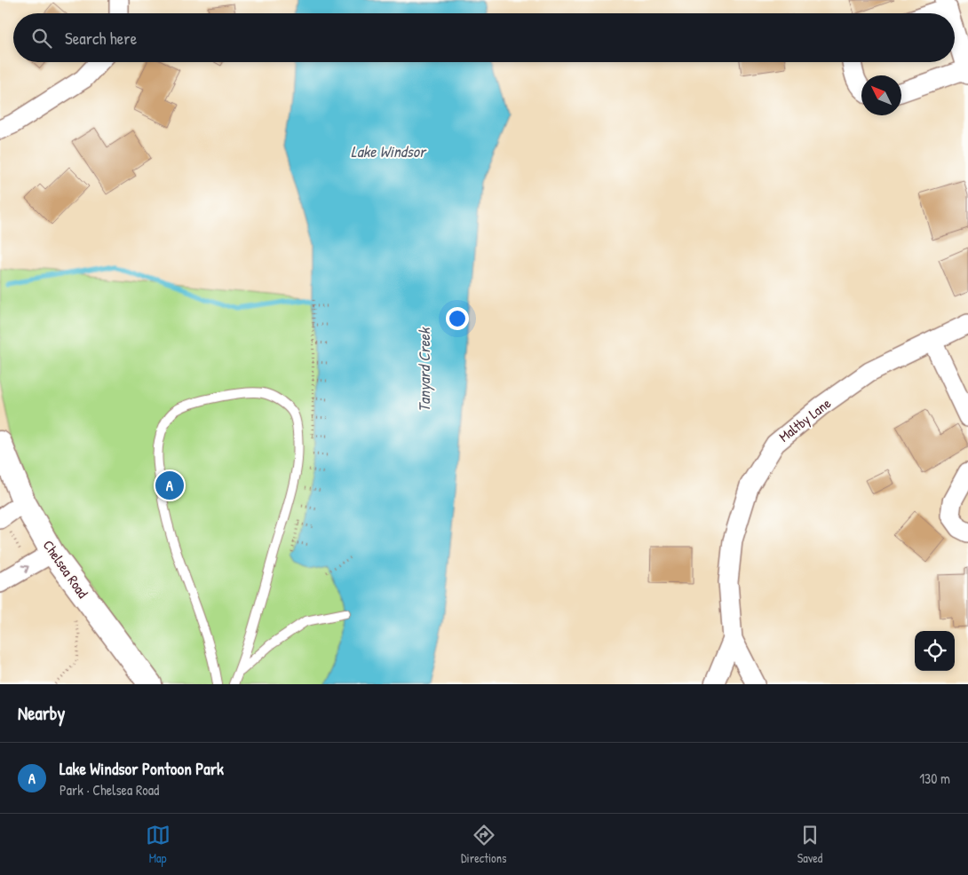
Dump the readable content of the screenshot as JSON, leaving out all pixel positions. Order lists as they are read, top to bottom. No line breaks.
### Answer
{"streets":{"street":["Maltby Lane","Chelsea Road"]},"water":["Lake Windsor","Tanyard Creek"],"north":"top left","page":{"search":"Search here","pins":"A","heading":"Nearby","list":[{"mark":"A","name":"Lake Windsor Pontoon Park","note":"Park · Chelsea Road","value":"130 m"}],"nav":["Map","Directions","Saved"]}}
